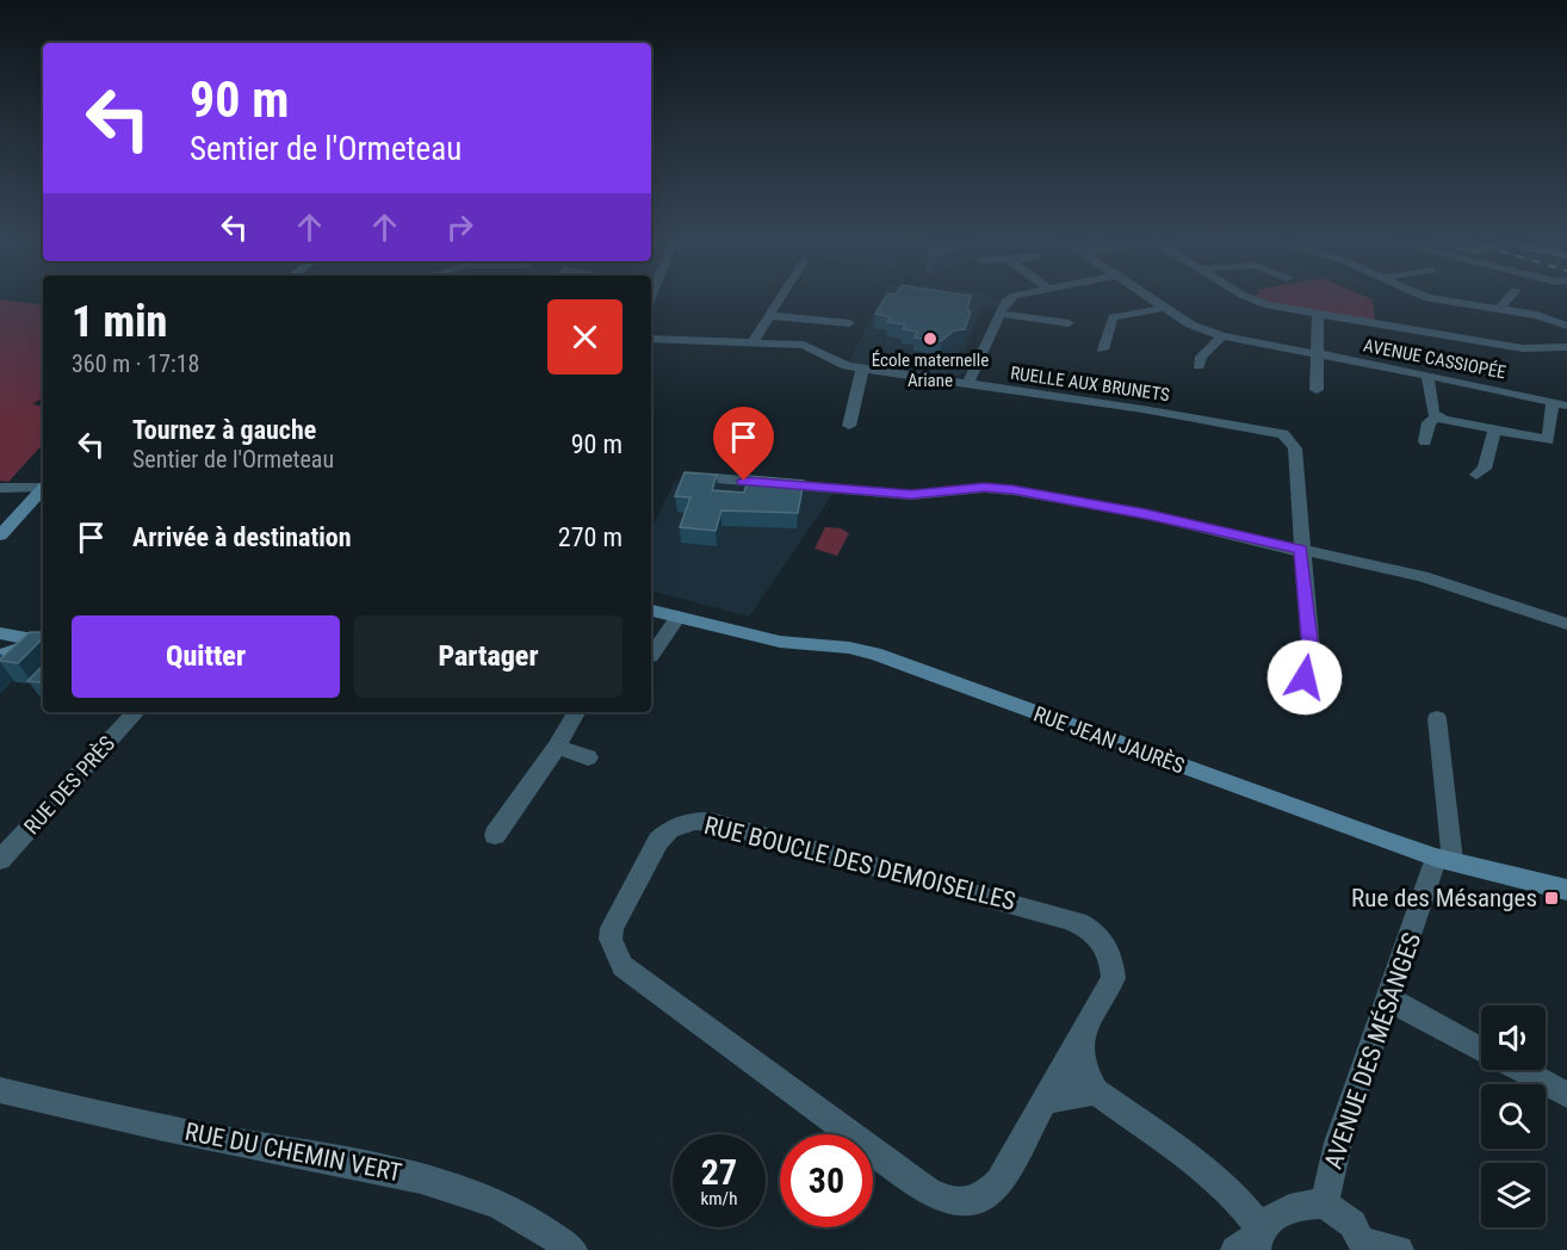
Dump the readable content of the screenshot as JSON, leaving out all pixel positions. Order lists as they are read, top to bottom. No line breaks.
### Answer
{"streets":{"street":["AVENUE CASSIOPÉE","RUELLE AUX BRUNETS","RUE JEAN JAURÈS","RUE DES PRÈS","RUE BOUCLE DES DEMOISELLES","AVENUE DES MÉSANGES","RUE DU CHEMIN VERT"]},"crossings":[["RUE JEAN JAURÈS","AVENUE DES MÉSANGES"]],"places":{"other":["École maternelle Ariane"],"transit":["Rue des Mésanges"]},"page":{"turn":["90 m","Sentier de l'Ormeteau"],"heading":["1 min","360 m · 17:18"],"list":[{"name":"Tournez à gauche","note":"Sentier de l'Ormeteau","value":"90 m"},{"name":"Arrivée à destination","value":"270 m"}],"buttons":["Quitter","Partager"],"speed":"27 km/h","limit":"30"}}
